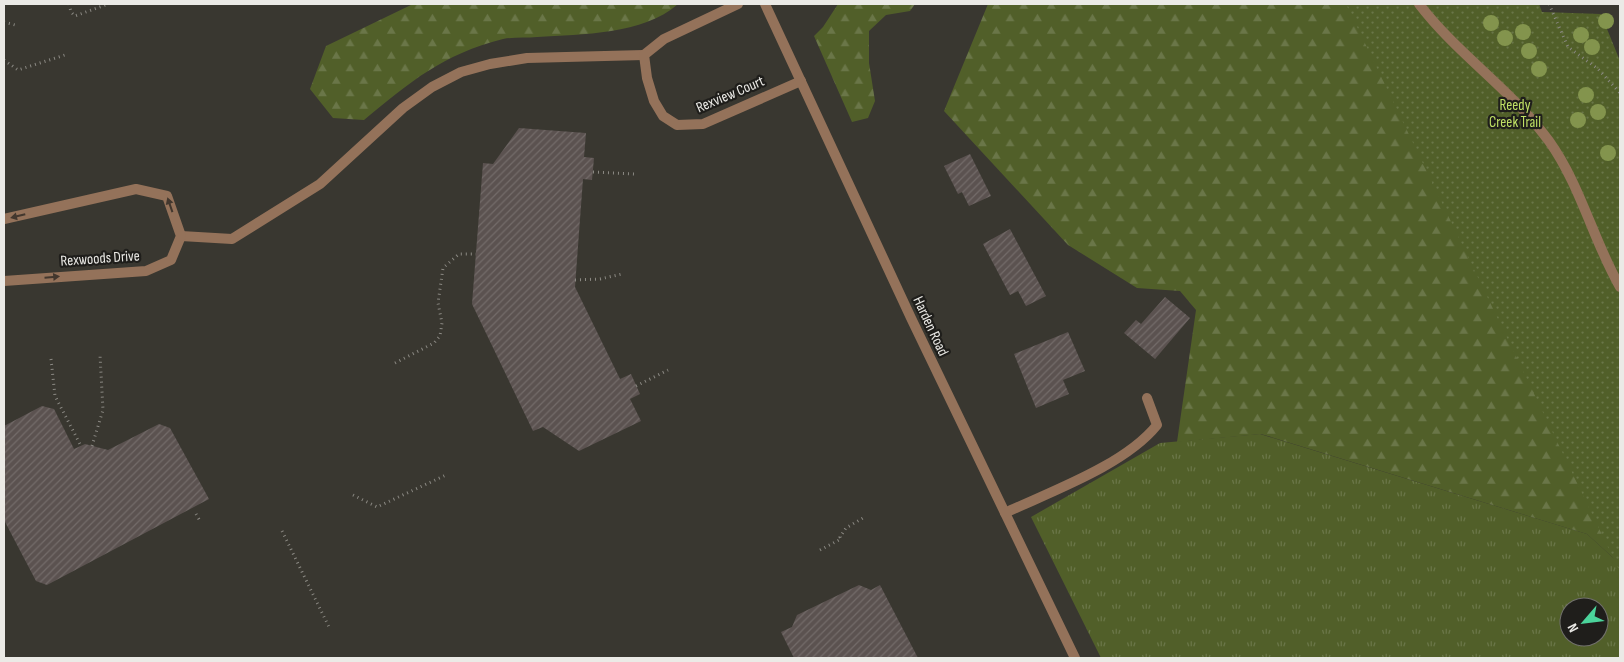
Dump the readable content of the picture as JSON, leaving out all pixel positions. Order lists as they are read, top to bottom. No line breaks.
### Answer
{"streets":{"street":["Rexview Court","Rexwoods Drive","Harden Road"]},"crossings":[["Rexview Court","Harden Road"]],"one_way":["Rexwoods Drive"],"parks":["Reedy Creek Trail"],"north":"bottom left"}
